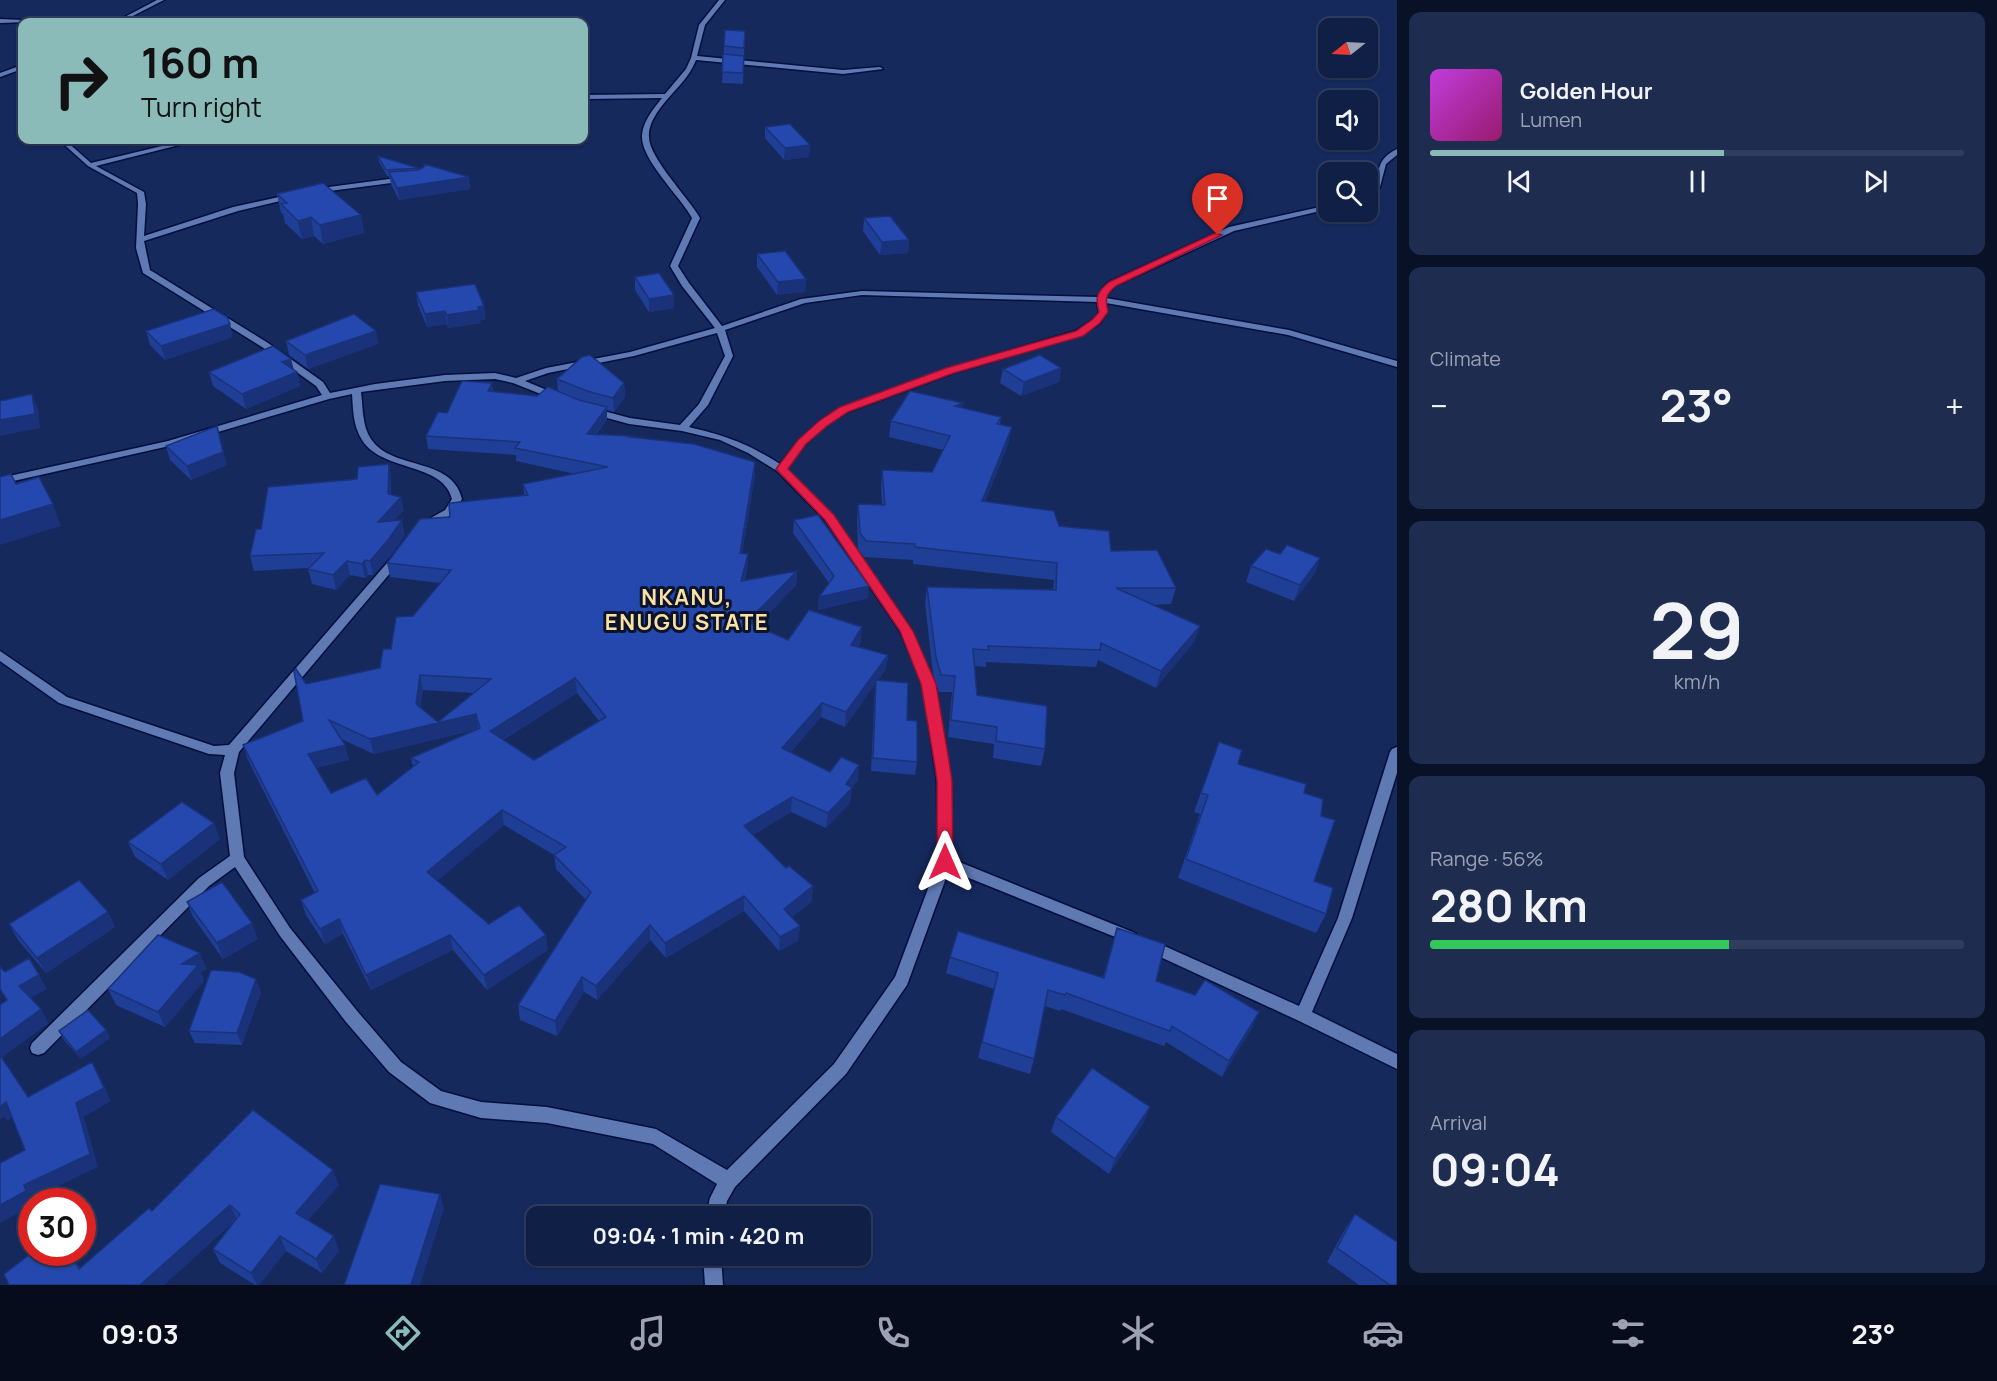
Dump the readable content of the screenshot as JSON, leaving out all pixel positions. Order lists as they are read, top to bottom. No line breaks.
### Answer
{"districts":["NKANU, ENUGU STATE"],"north":"left","page":{"turn":["160 m","Turn right"],"song":["Golden Hour","Lumen"],"tile":["Climate",["29","km/h"],["Range · 56%","280 km"],["Arrival","09:04"]],"heat":["−","23°","+"],"limit":"30","trip":"09:04 · 1 min · 420 m","tabs":["09:03","23°"]}}
